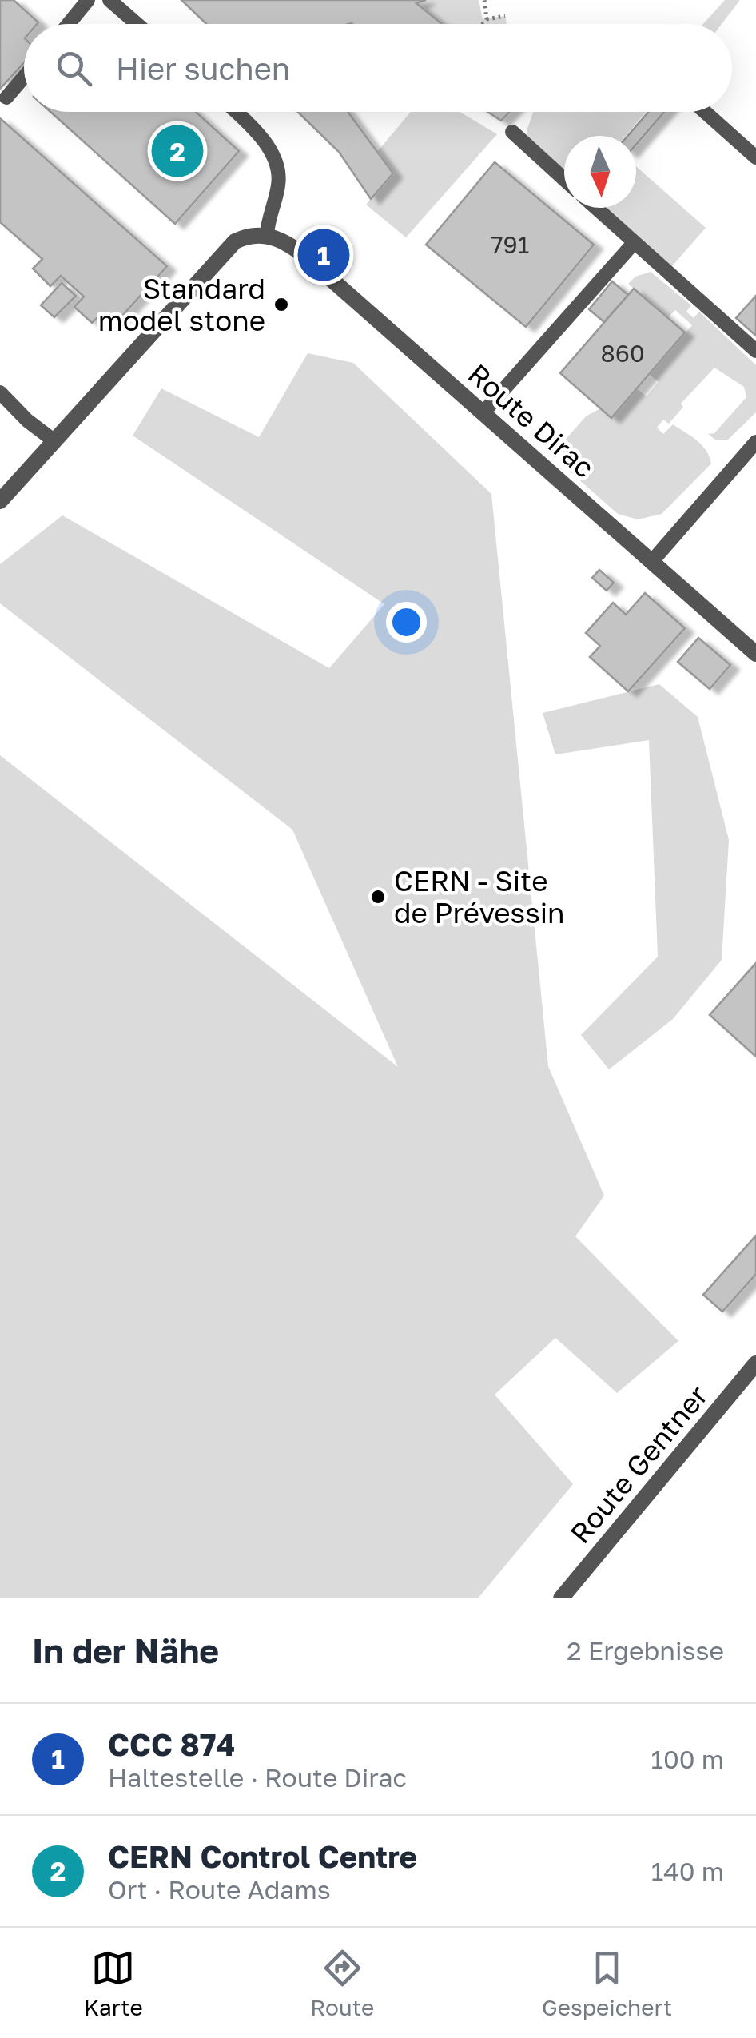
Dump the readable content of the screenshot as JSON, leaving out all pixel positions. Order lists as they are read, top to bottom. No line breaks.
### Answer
{"streets":{"street":["Route Dirac","Route Gentner"]},"places":["Standard model stone","CERN - Site de Prévessin"],"house_numbers":["791","860"],"north":"bottom","page":{"search":"Hier suchen","pins":["2","1"],"heading":["In der Nähe","2 Ergebnisse"],"list":[{"mark":"1","name":"CCC 874","note":"Haltestelle · Route Dirac","value":"100 m"},{"mark":"2","name":"CERN Control Centre","note":"Ort · Route Adams","value":"140 m"}],"nav":["Karte","Route","Gespeichert"]}}
